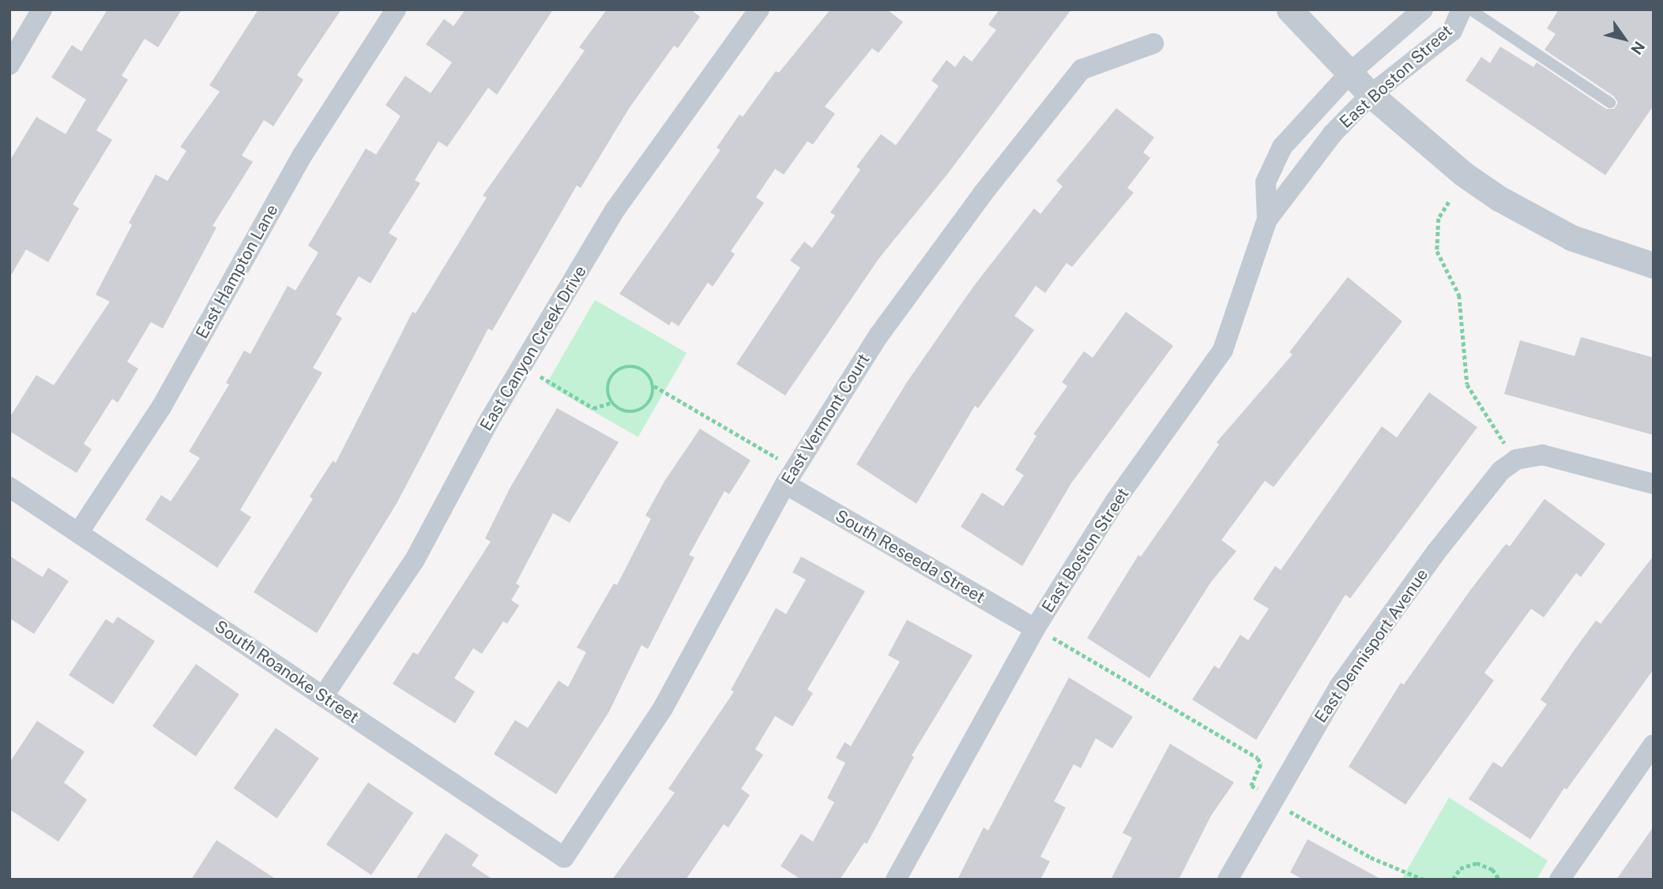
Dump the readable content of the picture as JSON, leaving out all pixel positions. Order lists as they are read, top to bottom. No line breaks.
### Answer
{"streets":{"street":["East Boston Street","East Hampton Lane","East Canyon Creek Drive","East Vermont Court","South Reseeda Street","East Dennisport Avenue","South Roanoke Street"]},"crossings":[["East Boston Street","South Reseeda Street"],["East Hampton Lane","South Roanoke Street"],["East Canyon Creek Drive","South Roanoke Street"],["East Vermont Court","South Reseeda Street"],["East Vermont Court","South Roanoke Street"]],"north":"bottom right"}
